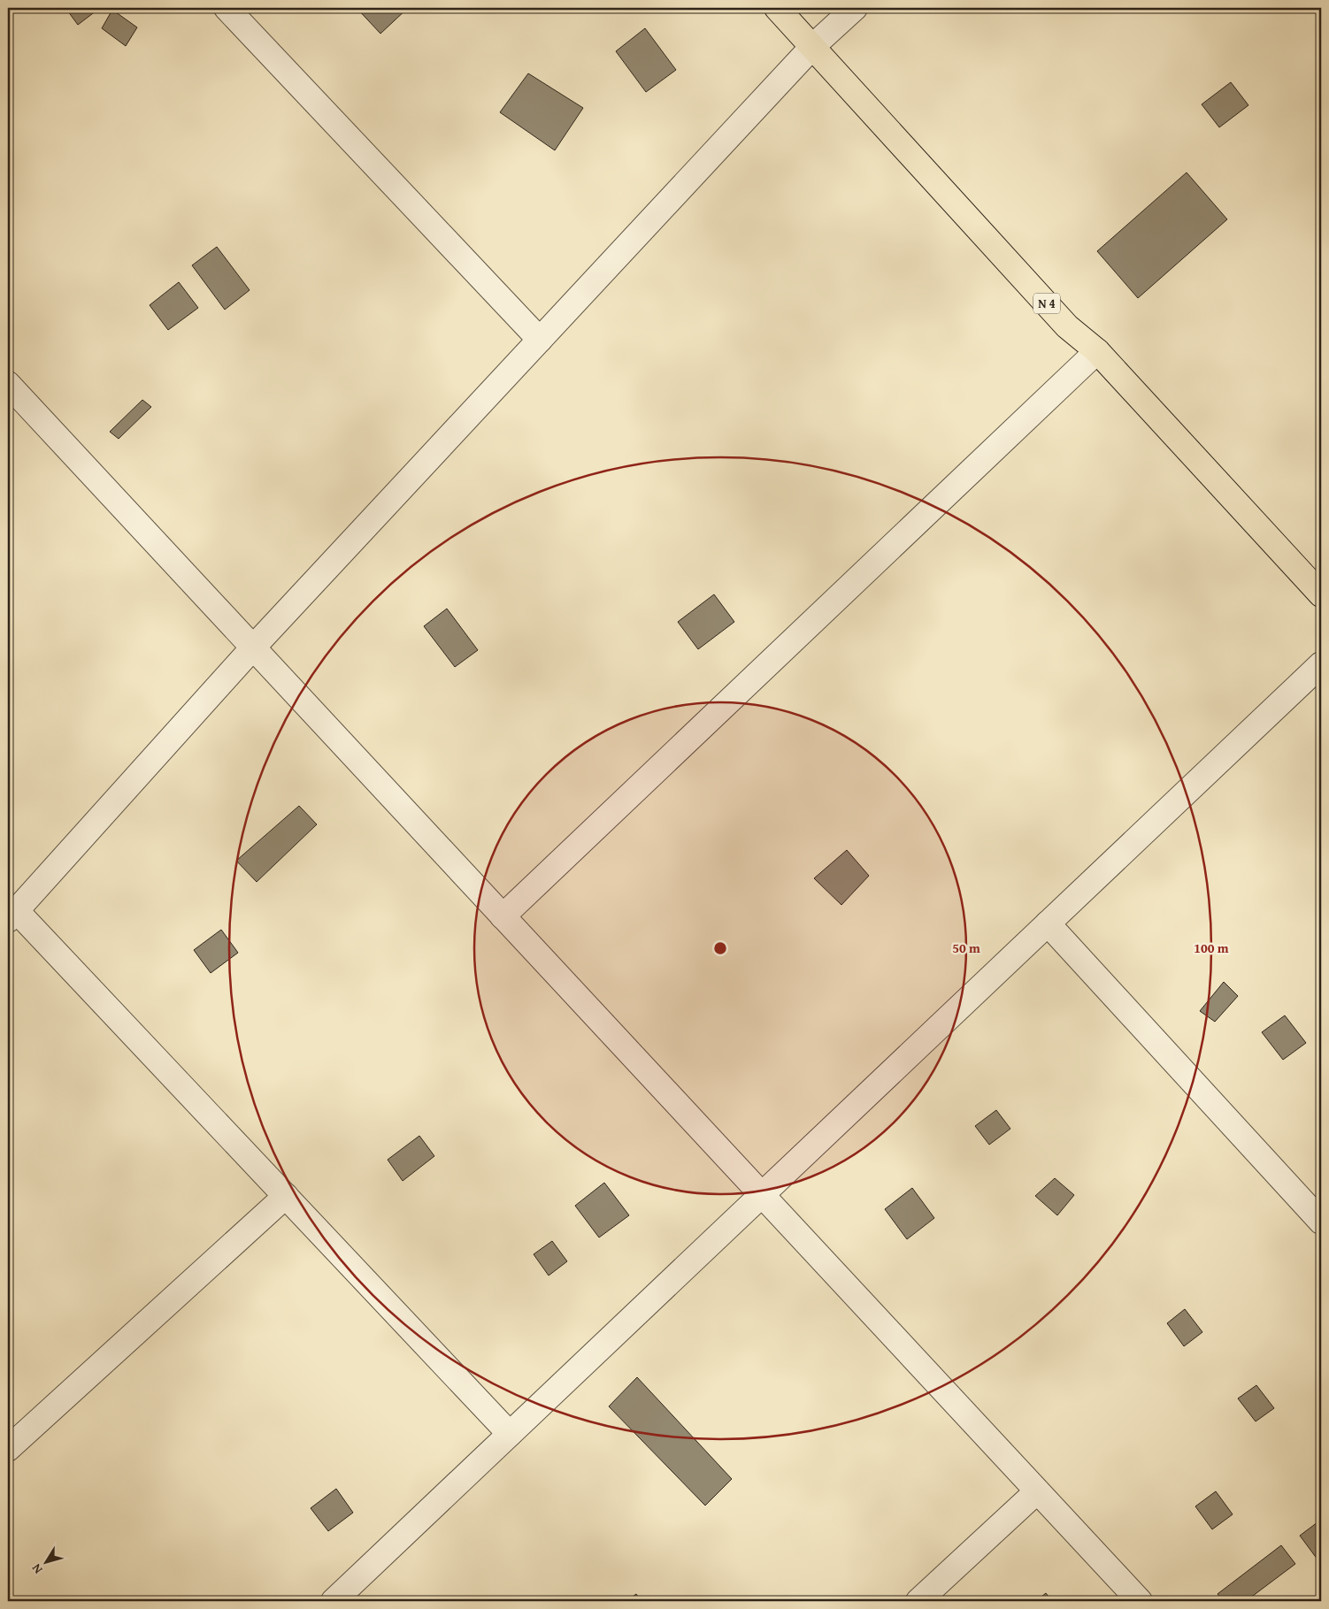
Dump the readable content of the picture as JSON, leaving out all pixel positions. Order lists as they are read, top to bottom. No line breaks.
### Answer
{"streets":{"highway":["N 4"]},"north":"bottom left","rings":["50 m","100 m"]}
